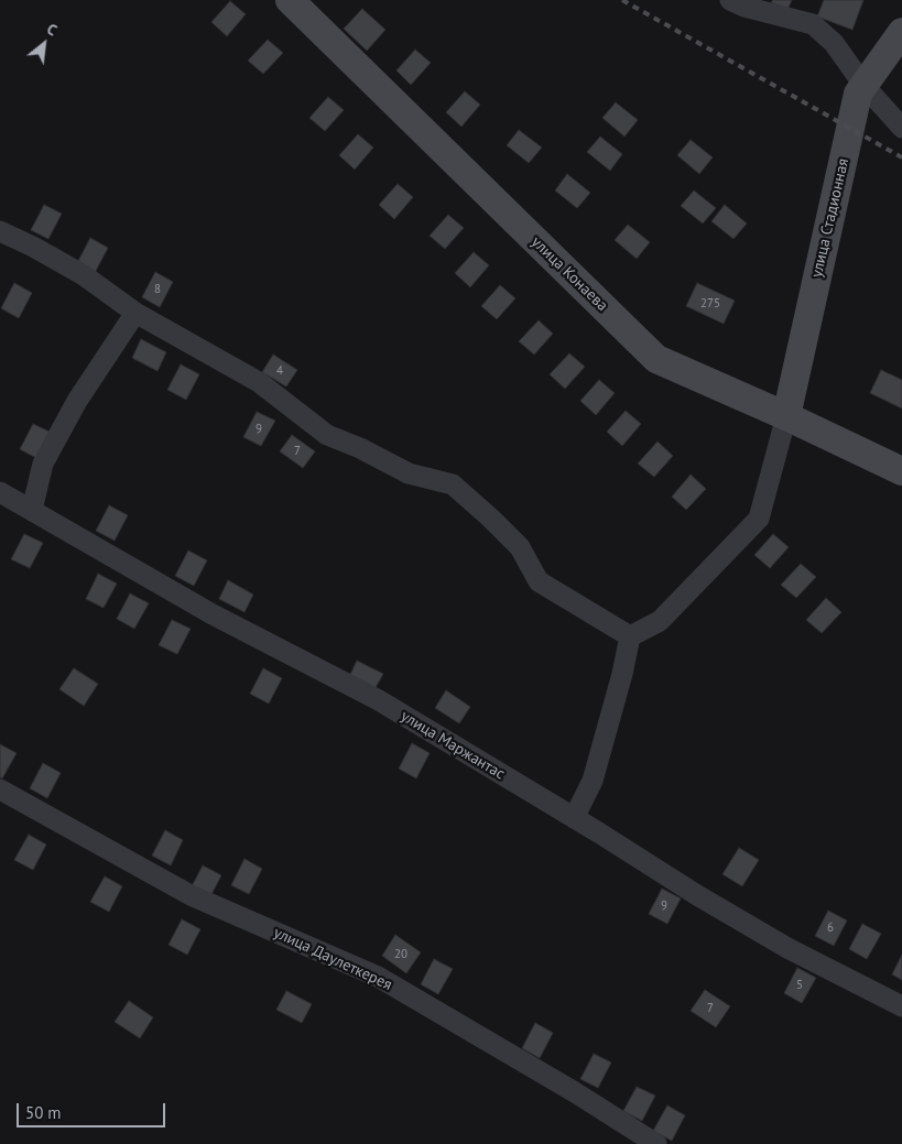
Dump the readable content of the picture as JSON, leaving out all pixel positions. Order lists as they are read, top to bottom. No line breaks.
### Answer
{"streets":{"street":["улица Стадионная","улица Конаева","улица Маржантас","улица Даулеткерея"]},"crossings":[["улица Стадионная","улица Конаева"]],"house_numbers":["8","275","4","9","7","9","6","20","5","7"],"scale_bar":"50 m","north":"top right"}
